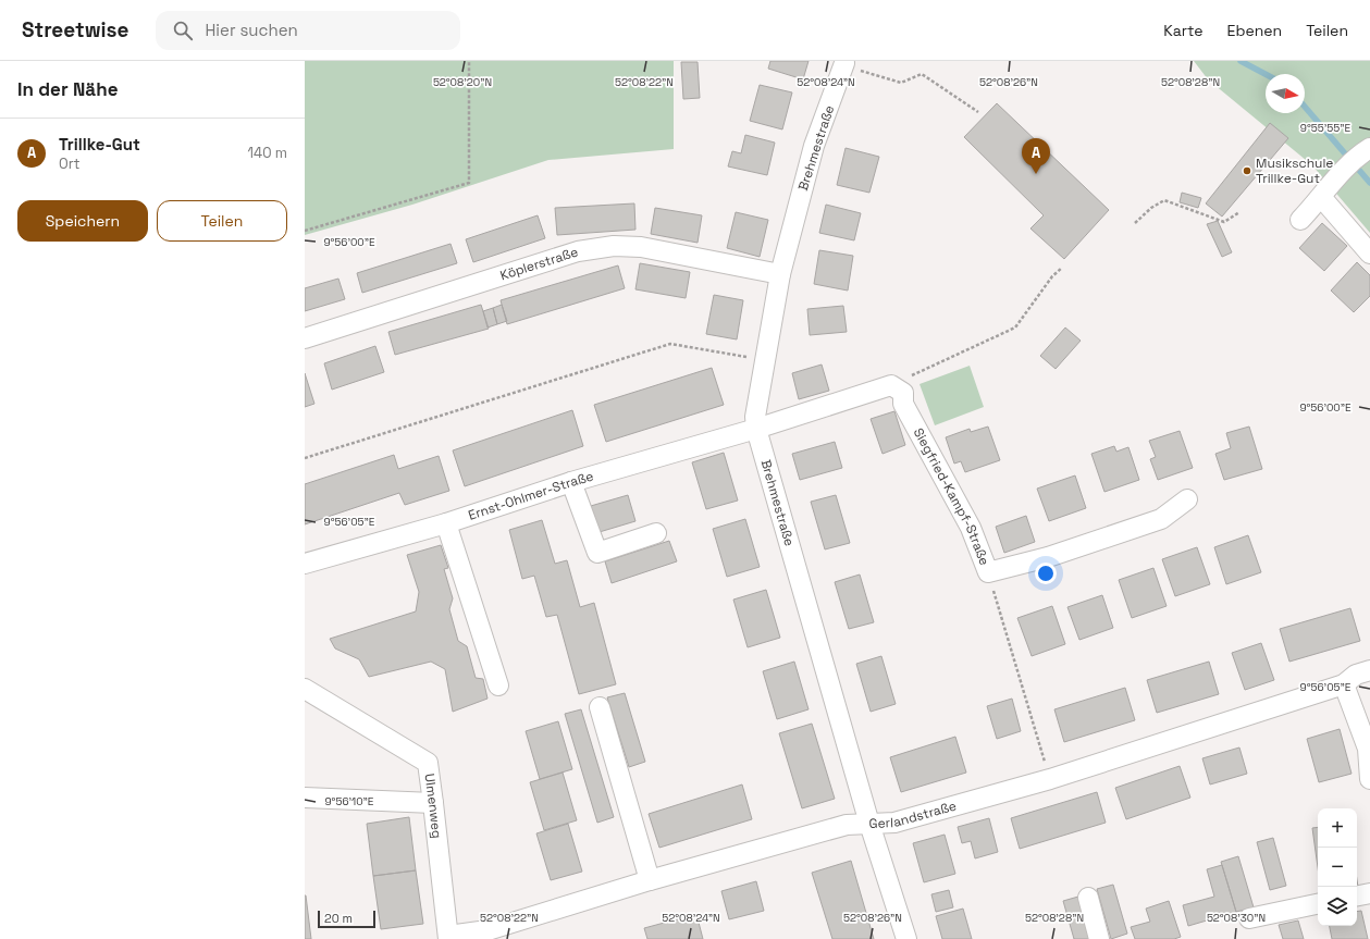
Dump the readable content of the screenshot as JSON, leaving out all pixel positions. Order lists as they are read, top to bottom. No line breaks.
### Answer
{"streets":{"street":["Brehmestraße","Köplerstraße","Ernst-Ohlmer-Straße","Siegfried-Kampf-Straße","Ulmenweg","Gerlandstraße"]},"crossings":[["Brehmestraße","Köplerstraße"],["Brehmestraße","Ernst-Ohlmer-Straße"],["Brehmestraße","Gerlandstraße"],["Ulmenweg","Gerlandstraße"]],"places":["Musikschule Trillke-Gut"],"scale_bar":"20 m","north":"right","page":{"header":"Streetwise","search":"Hier suchen","nav":["Karte","Ebenen","Teilen"],"heading":"In der Nähe","list":[{"mark":"A","name":"Trillke-Gut","note":"Ort","value":"140 m"}],"pins":"A","buttons":["Speichern","Teilen"],"map_buttons":["+","−"],"scale":"20 m"},"coordinates":["52°08'28\"N","52°08'20\"N","52°08'22\"N","52°08'24\"N","52°08'26\"N","9°55'55\"E","9°56'00\"E","9°56'05\"E","9°56'10\"E","52°08'30\"N"]}
